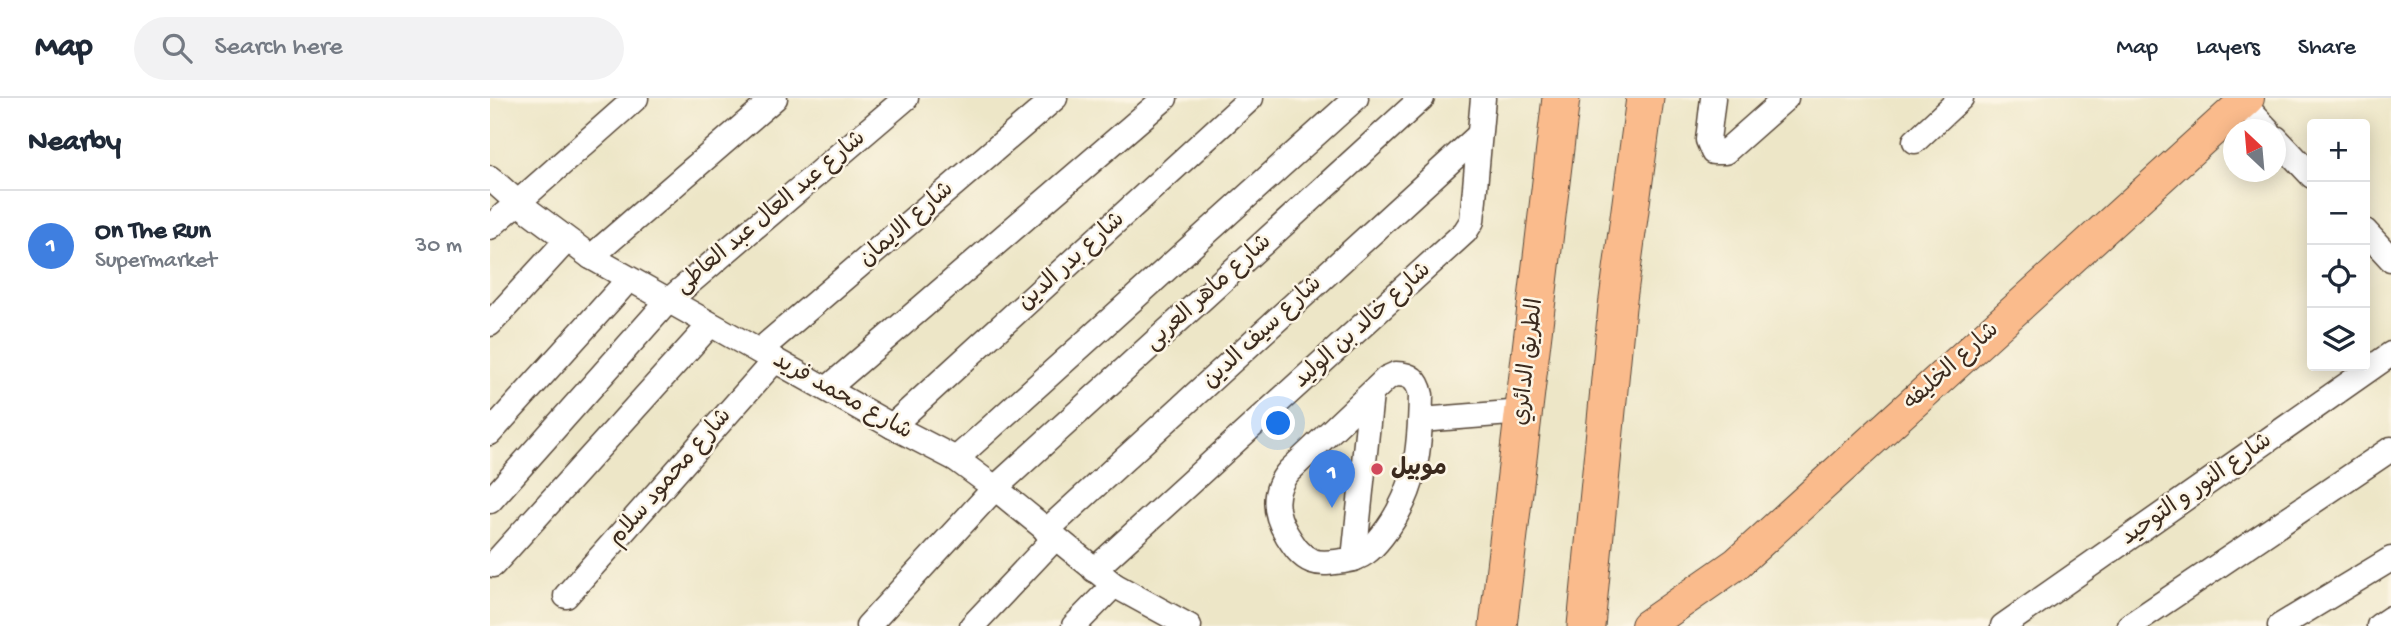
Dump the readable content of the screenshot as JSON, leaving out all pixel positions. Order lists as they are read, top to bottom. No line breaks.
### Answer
{"streets":{"highway":["الطريق الدائري"],"main road":["شارع الخليفه"],"street":["شارع عبد العال عبد العاطى","شارع الايمان","شارع بدر الدين","شارع ماهر العربى","شارع خالد بن الوليد","شارع سيف الدين","شارع محمد فريد","شارع محمود سلام","شارع النور و التوحيد"]},"crossings":[["شارع عبد العال عبد العاطى","شارع محمد فريد"],["شارع الايمان","شارع محمد فريد"],["شارع الايمان","شارع محمود سلام"],["شارع بدر الدين","شارع محمد فريد"],["شارع ماهر العربى","شارع محمد فريد"],["شارع خالد بن الوليد","شارع سيف الدين"],["شارع خالد بن الوليد","شارع محمد فريد"],["شارع سيف الدين","شارع محمد فريد"],["شارع محمد فريد","شارع محمود سلام"]],"places":["موبيل"],"north":"top left","page":{"header":"Map","search":"Search here","nav":["Map","Layers","Share"],"heading":"Nearby","map_buttons":["+","−"],"list":[{"mark":"1","name":"On The Run","note":"Supermarket","value":"30 m"}],"pins":"1"}}
